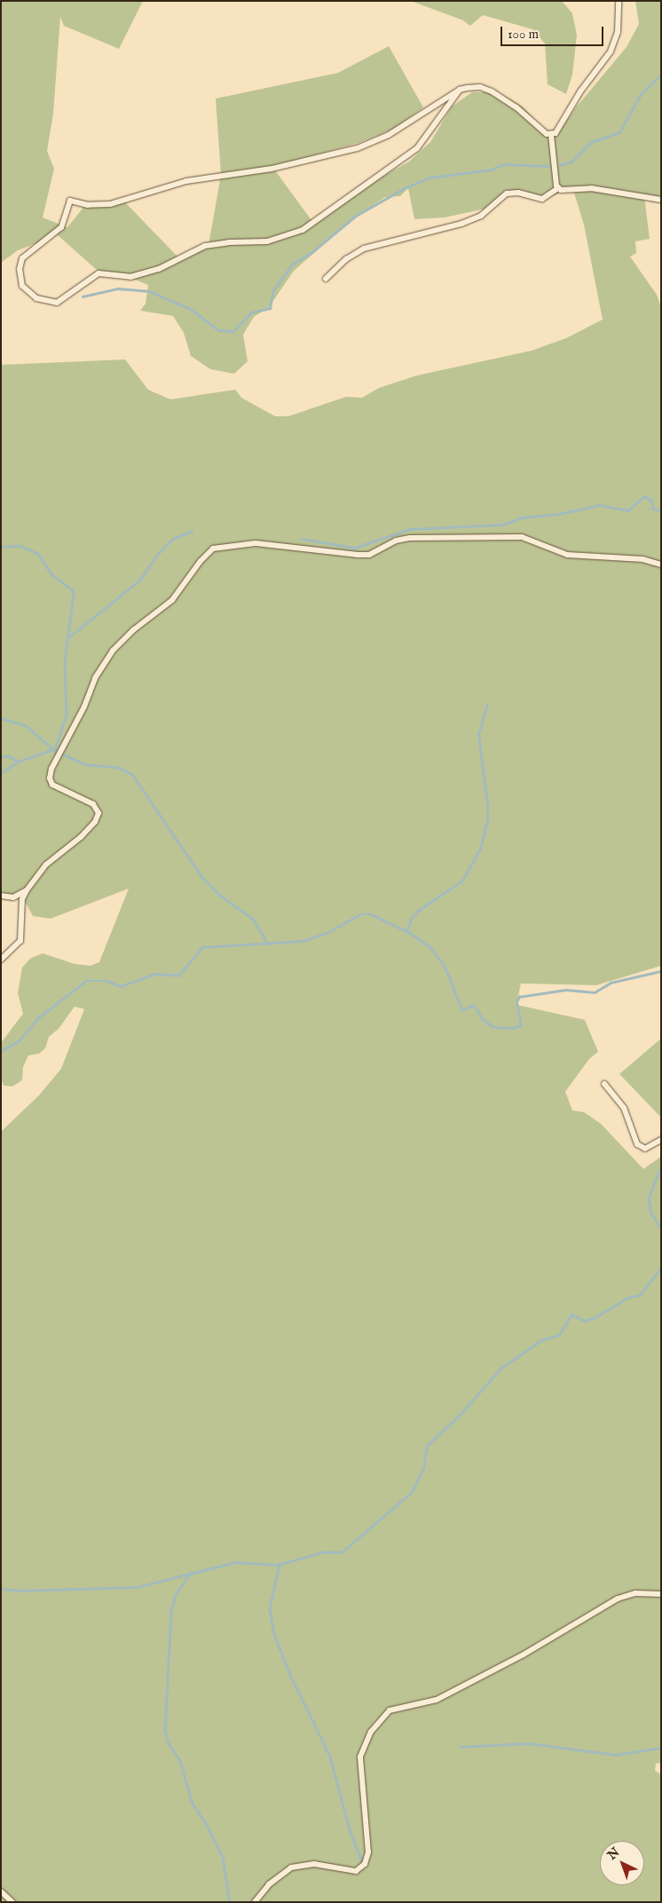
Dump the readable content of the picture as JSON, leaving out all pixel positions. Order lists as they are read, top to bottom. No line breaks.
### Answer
{"scale_bar":"100 m","north":"top left"}
